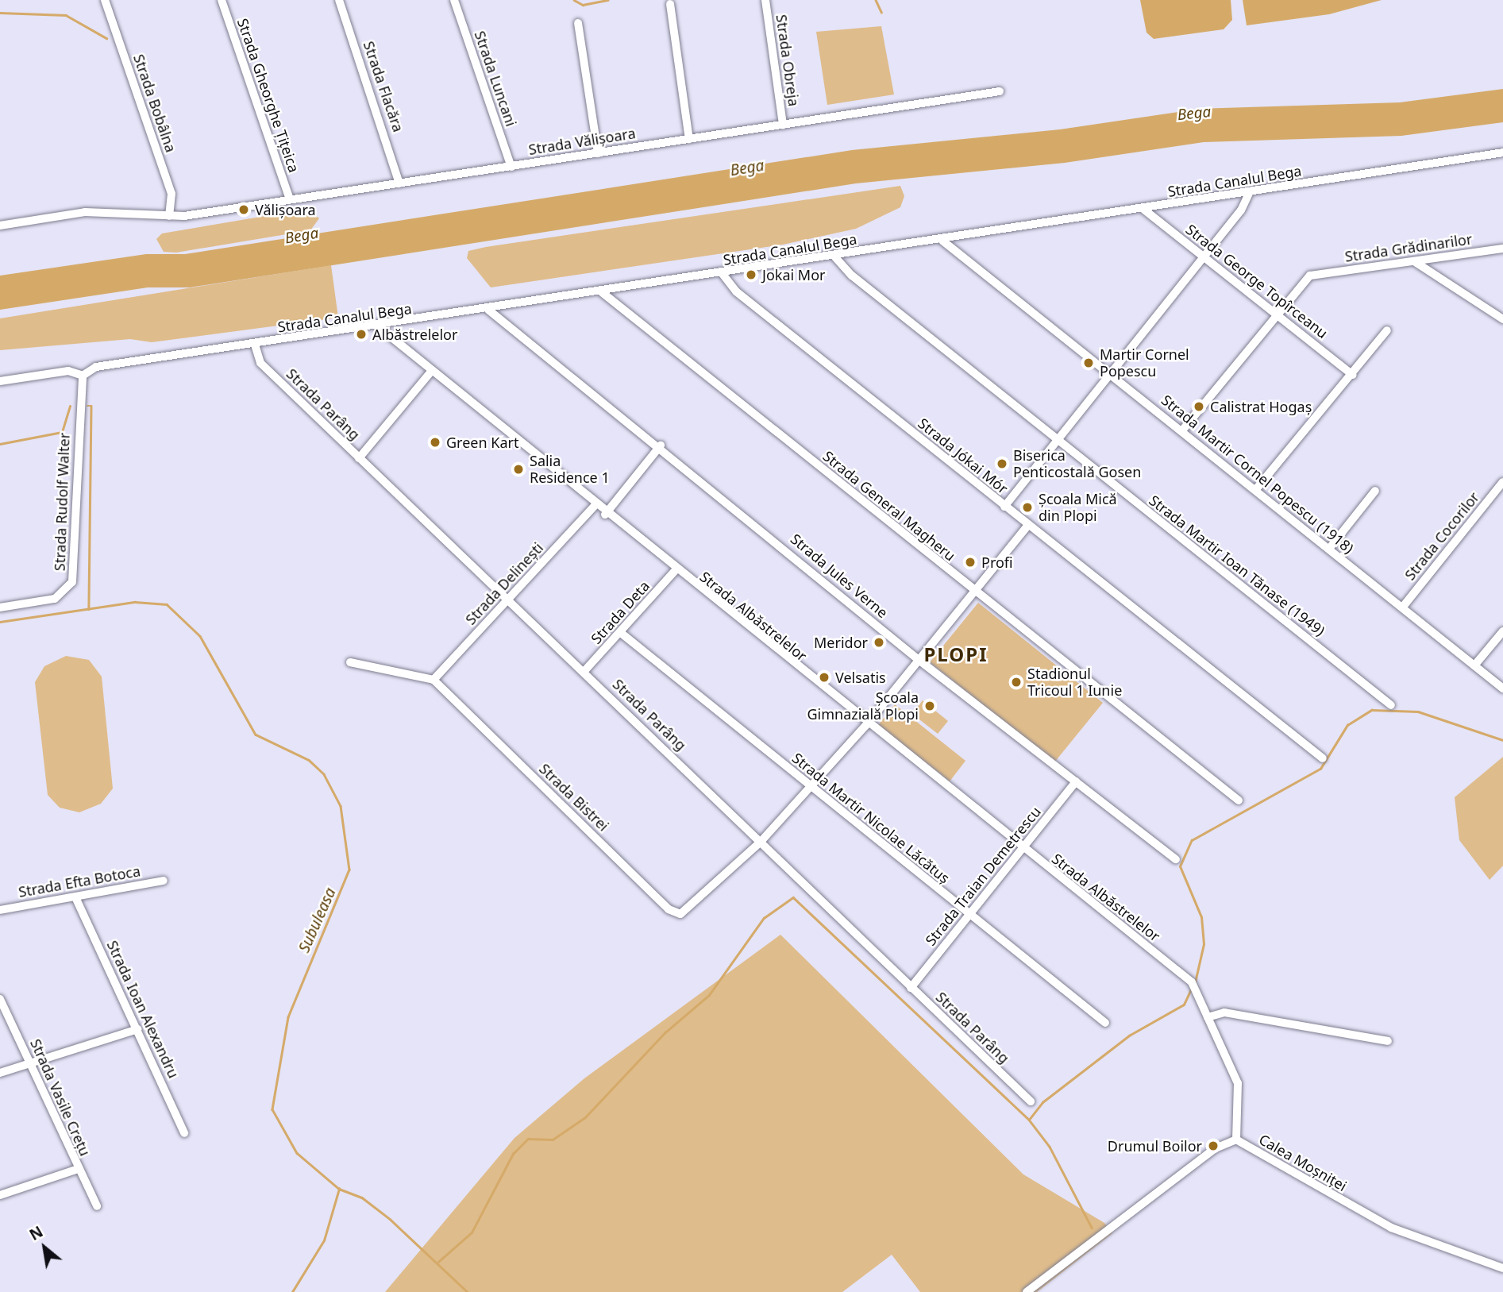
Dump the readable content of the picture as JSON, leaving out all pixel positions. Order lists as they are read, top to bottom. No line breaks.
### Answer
{"streets":{"street":["Strada Obreja","Strada Luncani","Strada Flacăra","Strada Gheorghe Țițeica","Strada Bobâlna","Strada Vălișoara","Strada Canalul Bega","Strada Grădinarilor","Strada George Topîrceanu","Strada Parâng","Strada Jókai Mór","Strada Martir Cornel Popescu (1918)","Strada Rudolf Walter","Strada General Magheru","Strada Cocorilor","Strada Martir Ioan Tănase (1949)","Strada Jules Verne","Strada Delinești","Strada Deta","Strada Albăstrelelor","Strada Bistrei","Strada Martir Nicolae Lăcătuș","Strada Traian Demetrescu","Strada Efta Botoca","Strada Ioan Alexandru","Strada Vasile Crețu","Calea Moșniței"]},"crossings":[["Strada Obreja","Strada Vălișoara"],["Strada Luncani","Strada Vălișoara"],["Strada Flacăra","Strada Vălișoara"],["Strada Gheorghe Țițeica","Strada Vălișoara"],["Strada Bobâlna","Strada Vălișoara"],["Strada Canalul Bega","Strada George Topîrceanu"],["Strada Canalul Bega","Strada Parâng"],["Strada Canalul Bega","Strada Jókai Mór"],["Strada Canalul Bega","Strada Martir Cornel Popescu (1918)"],["Strada Canalul Bega","Strada Rudolf Walter"],["Strada Canalul Bega","Strada General Magheru"],["Strada Canalul Bega","Strada Martir Ioan Tănase (1949)"],["Strada Canalul Bega","Strada Jules Verne"],["Strada Canalul Bega","Strada Albăstrelelor"],["Strada Grădinarilor","Strada George Topîrceanu"],["Strada Parâng","Strada Delinești"],["Strada Parâng","Strada Deta"],["Strada Parâng","Strada Bistrei"],["Strada Parâng","Strada Traian Demetrescu"],["Strada Martir Cornel Popescu (1918)","Strada Cocorilor"],["Strada Jules Verne","Strada Traian Demetrescu"],["Strada Delinești","Strada Albăstrelelor"],["Strada Delinești","Strada Bistrei"],["Strada Deta","Strada Albăstrelelor"],["Strada Deta","Strada Martir Nicolae Lăcătuș"],["Strada Albăstrelelor","Strada Traian Demetrescu"],["Strada Albăstrelelor","Calea Moșniței"],["Strada Martir Nicolae Lăcătuș","Strada Traian Demetrescu"],["Strada Efta Botoca","Strada Ioan Alexandru"]],"districts":["PLOPI"],"water":["Bega","Subuleasa"],"places":["Vălișoara","Jokai Mor","Albăstrelelor","Martir Cornel Popescu","Calistrat Hogaș","Green Kart","Biserica Penticostală Gosen","Salia Residence 1","Școala Mică din Plopi","Profi","Meridor","Velsatis","Stadionul Tricoul 1 Iunie","Școala Gimnazială Plopi","Drumul Boilor"],"north":"top left"}
